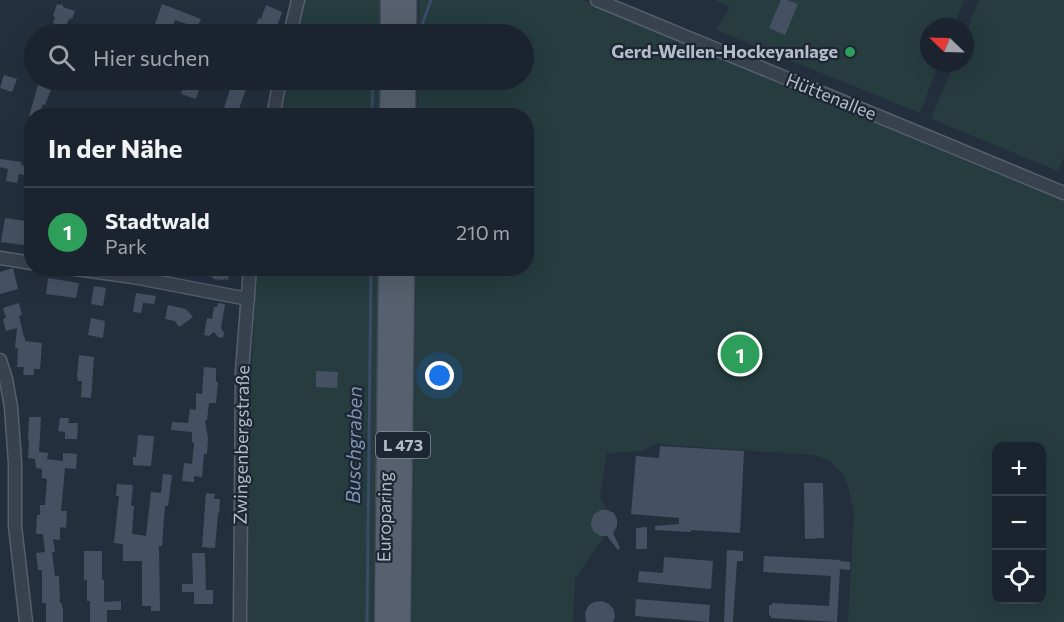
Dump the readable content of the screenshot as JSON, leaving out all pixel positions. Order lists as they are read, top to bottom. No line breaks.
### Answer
{"streets":{"main road":["L 473","Europaring"],"street":["Hüttenallee","Zwingenbergstraße"]},"water":["Buschgraben"],"places":["Gerd-Wellen-Hockeyanlage"],"north":"top left","page":{"search":"Hier suchen","heading":"In der Nähe","list":[{"mark":"1","name":"Stadtwald","note":"Park","value":"210 m"}],"pins":"1","map_buttons":["+","−"]}}
